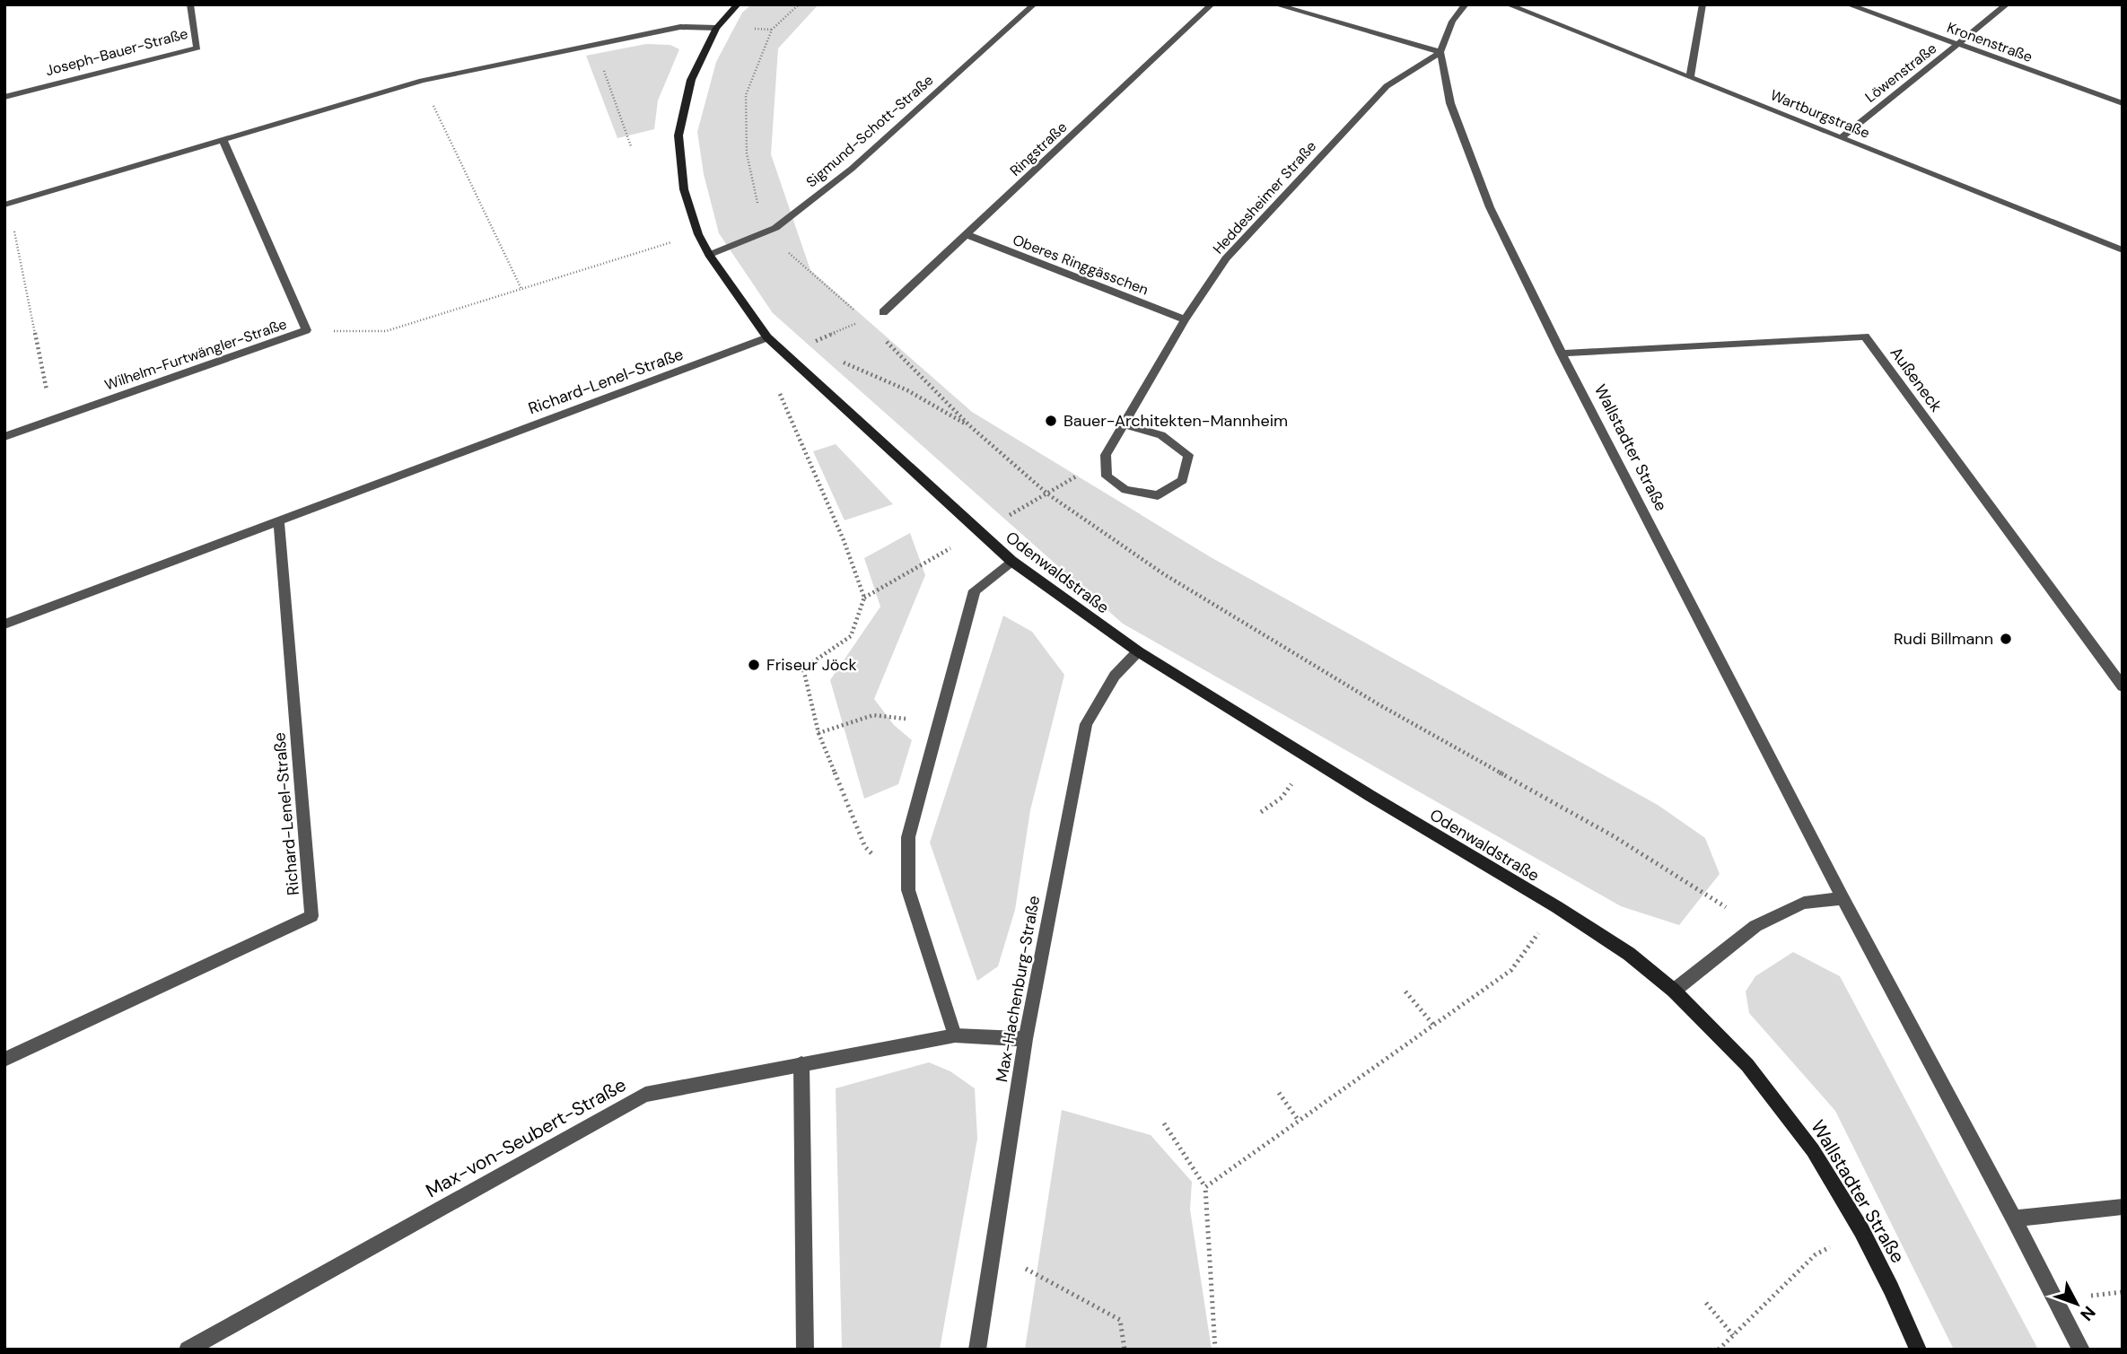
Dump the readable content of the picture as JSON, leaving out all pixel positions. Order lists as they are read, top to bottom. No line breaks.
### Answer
{"streets":{"street":["Kronenstraße","Joseph-Bauer-Straße","Löwenstraße","Wartburgstraße","Sigmund-Schott-Straße","Ringstraße","Heddesheimer Straße","Oberes Ringgässchen","Wilhelm-Furtwängler-Straße","Außeneck","Richard-Lenel-Straße","Wallstadter Straße","Odenwaldstraße","Max-Hachenburg-Straße","Max-von-Seubert-Straße"]},"crossings":[["Kronenstraße","Löwenstraße"],["Löwenstraße","Wartburgstraße"],["Sigmund-Schott-Straße","Odenwaldstraße"],["Ringstraße","Oberes Ringgässchen"],["Heddesheimer Straße","Oberes Ringgässchen"],["Heddesheimer Straße","Wallstadter Straße"],["Außeneck","Wallstadter Straße"],["Richard-Lenel-Straße","Odenwaldstraße"],["Wallstadter Straße","Odenwaldstraße"],["Odenwaldstraße","Max-Hachenburg-Straße"],["Max-Hachenburg-Straße","Max-von-Seubert-Straße"]],"places":["Bauer-Architekten-Mannheim","Rudi Billmann","Friseur Jöck"],"north":"bottom right"}
